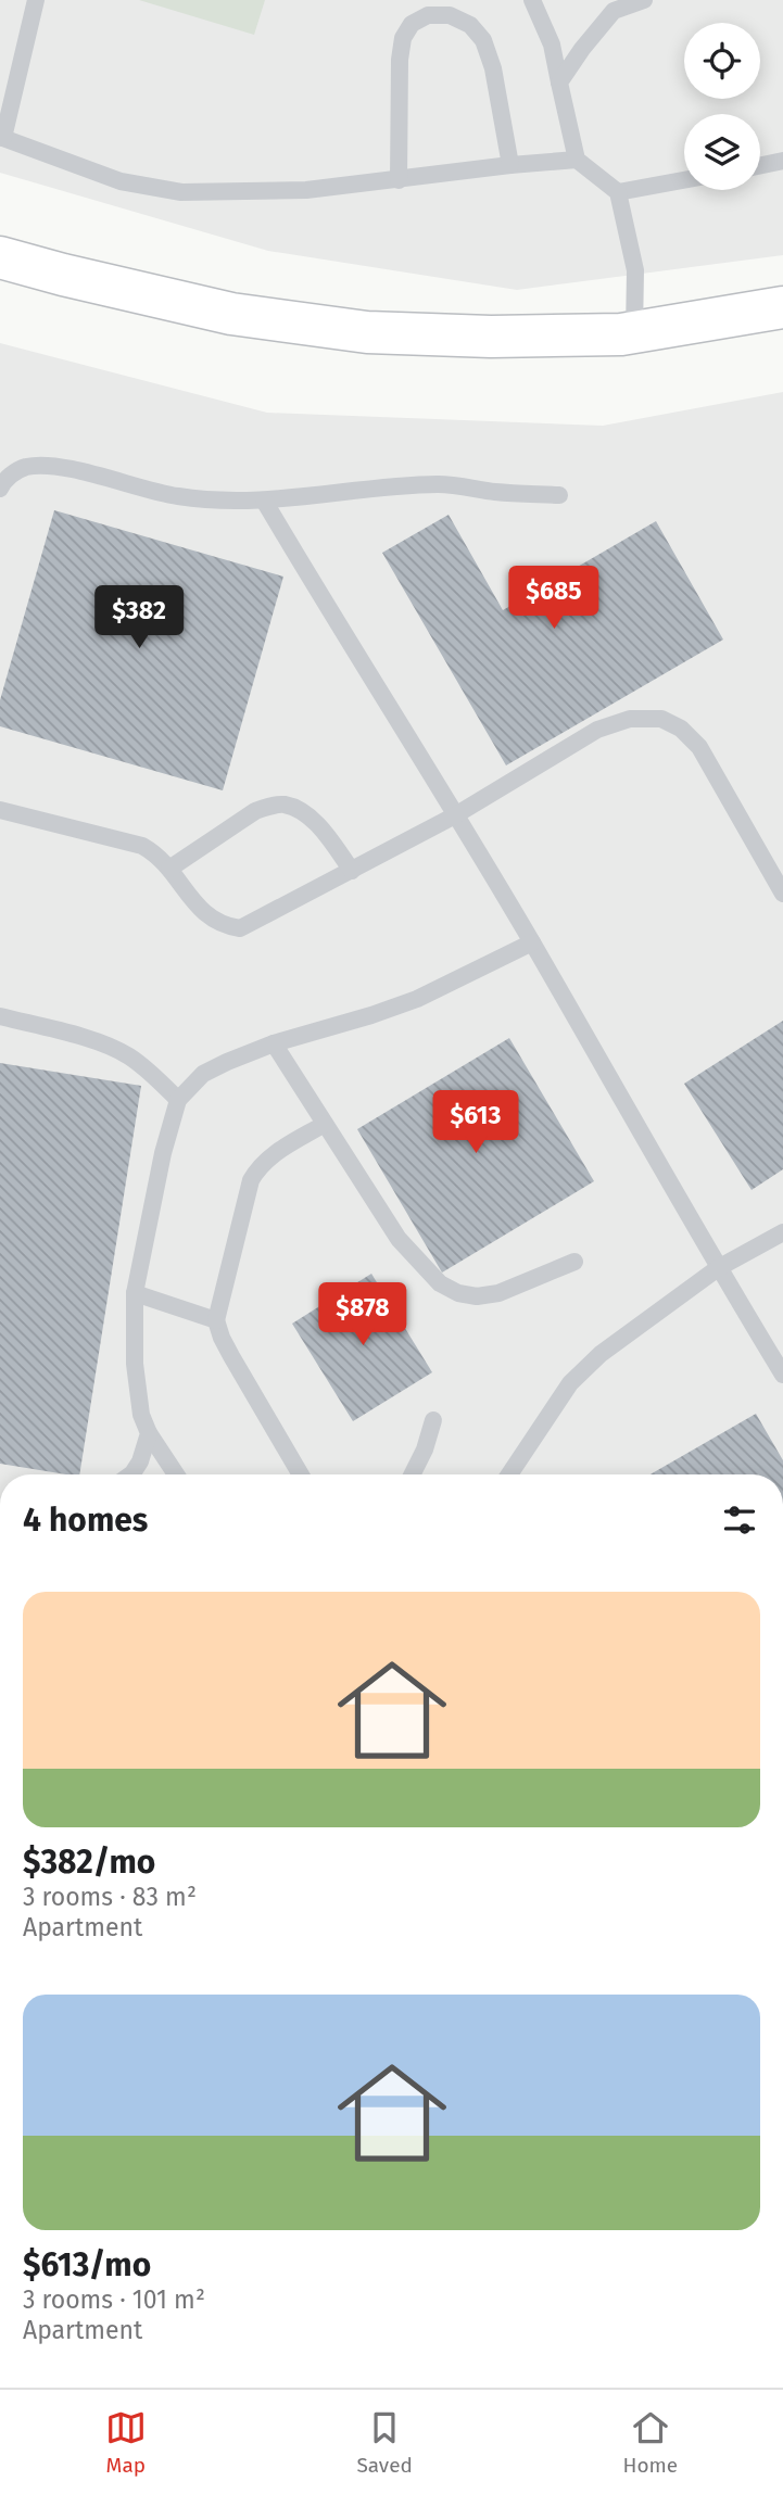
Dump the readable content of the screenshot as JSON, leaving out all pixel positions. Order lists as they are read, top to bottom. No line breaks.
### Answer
{"page":{"price":["$685","$382","$613","$878"],"heading":"4 homes","list":[{"name":"$382/mo","note":"3 rooms · 83 m² · Apartment"},{"name":"$613/mo","note":"3 rooms · 101 m² · Apartment"}],"tabs":["Map","Saved","Home"]}}
